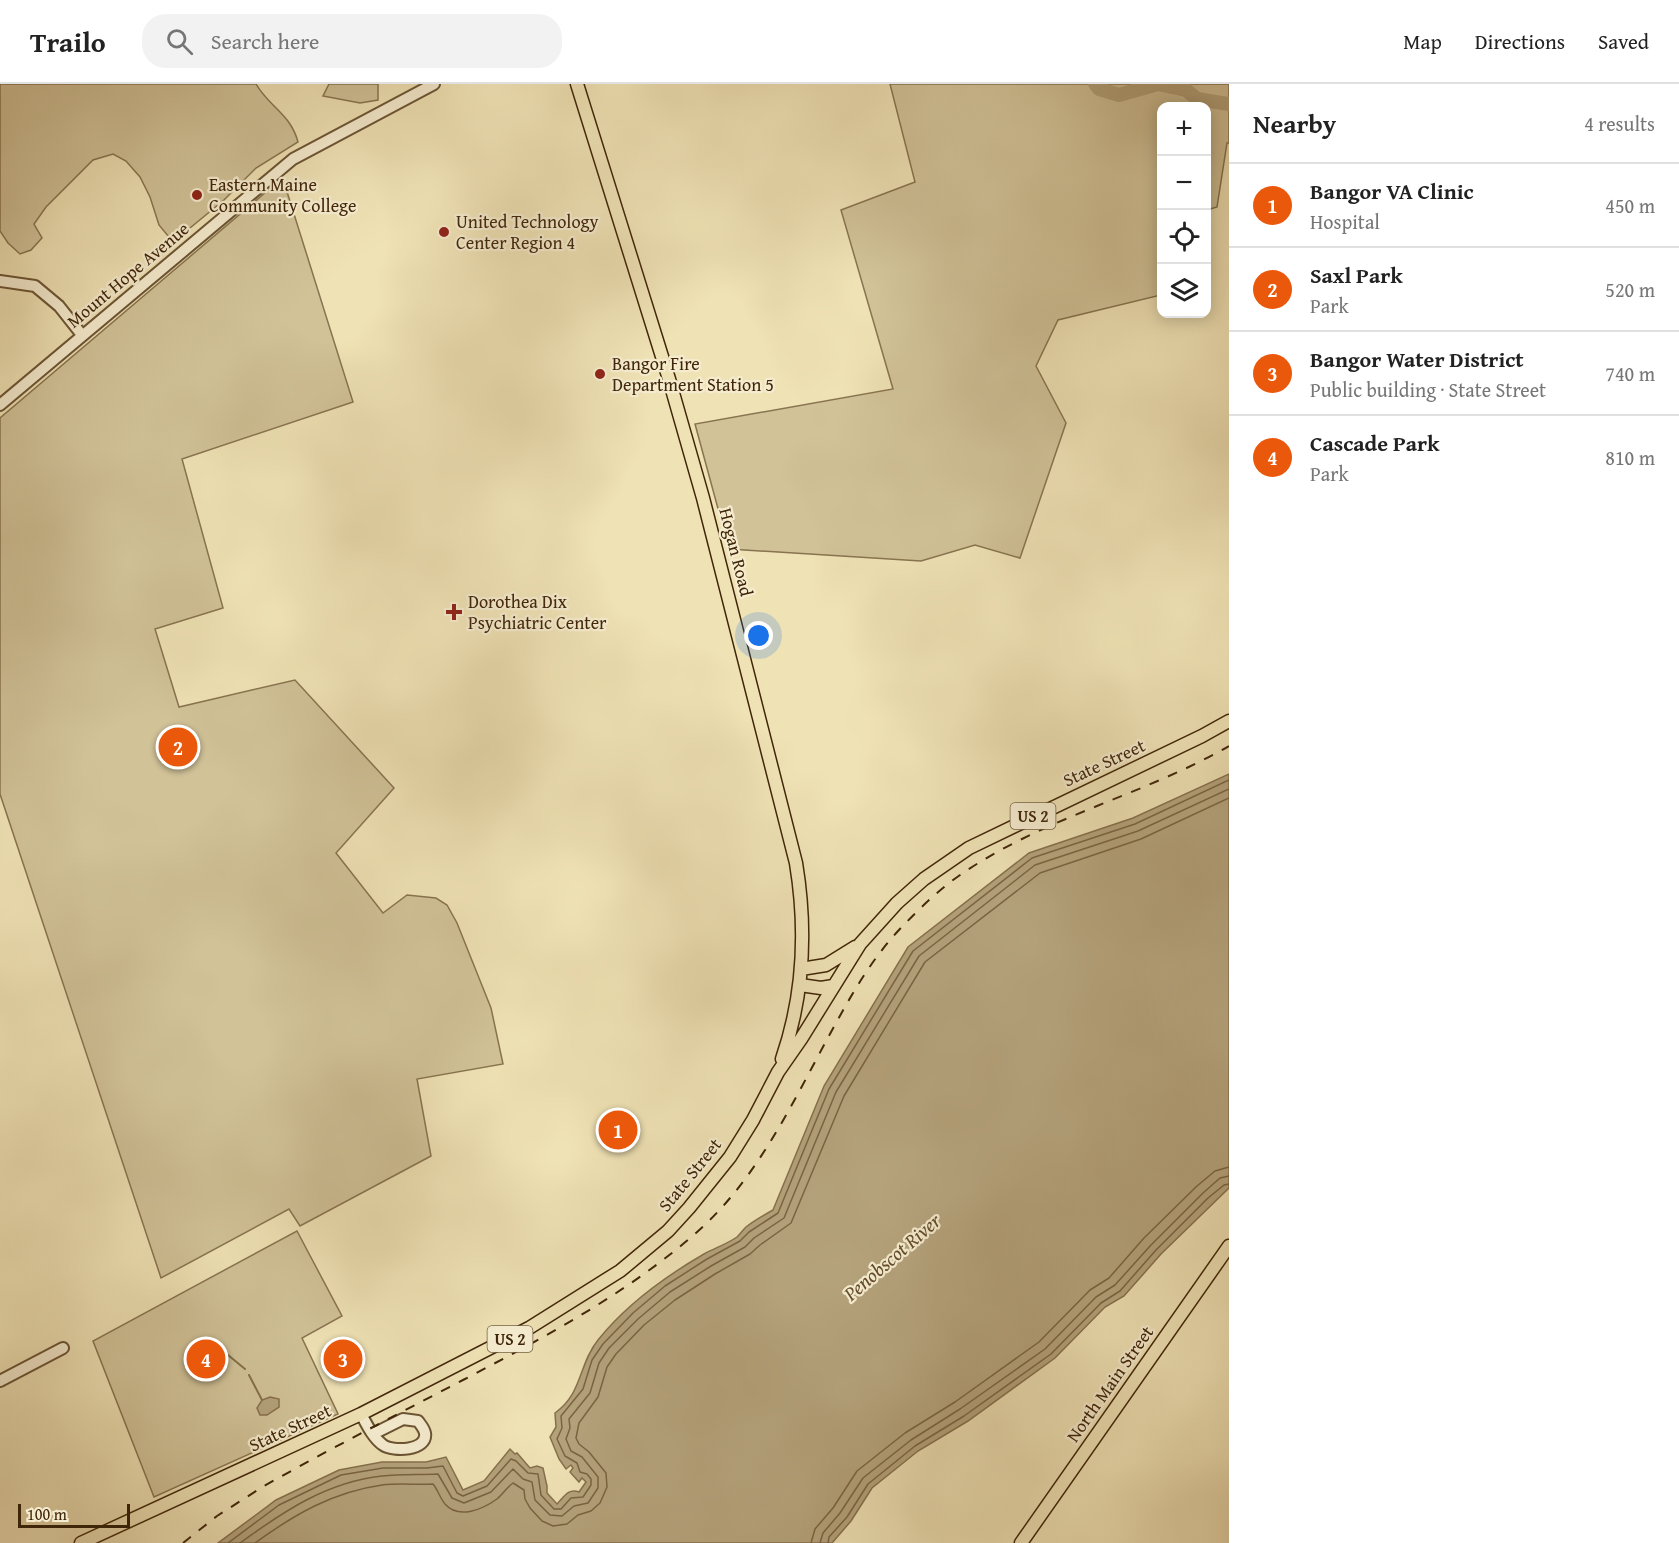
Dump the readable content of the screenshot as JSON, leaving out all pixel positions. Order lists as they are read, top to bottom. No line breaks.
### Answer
{"streets":{"main road":["Hogan Road","State Street","US 2","North Main Street"],"street":["Mount Hope Avenue"]},"crossings":[["Hogan Road","State Street"]],"water":["Penobscot River"],"places":{"other":["Eastern Maine Community College","United Technology Center Region 4","Bangor Fire Department Station 5"],"health":["Dorothea Dix Psychiatric Center"]},"scale_bar":"100 m","page":{"header":"Trailo","search":"Search here","nav":["Map","Directions","Saved"],"heading":["Nearby","4 results"],"map_buttons":["+","−"],"list":[{"mark":"1","name":"Bangor VA Clinic","note":"Hospital","value":"450 m"},{"mark":"2","name":"Saxl Park","note":"Park","value":"520 m"},{"mark":"3","name":"Bangor Water District","note":"Public building · State Street","value":"740 m"},{"mark":"4","name":"Cascade Park","note":"Park","value":"810 m"}],"pins":["2","1","3","4"],"scale":"100 m"}}
